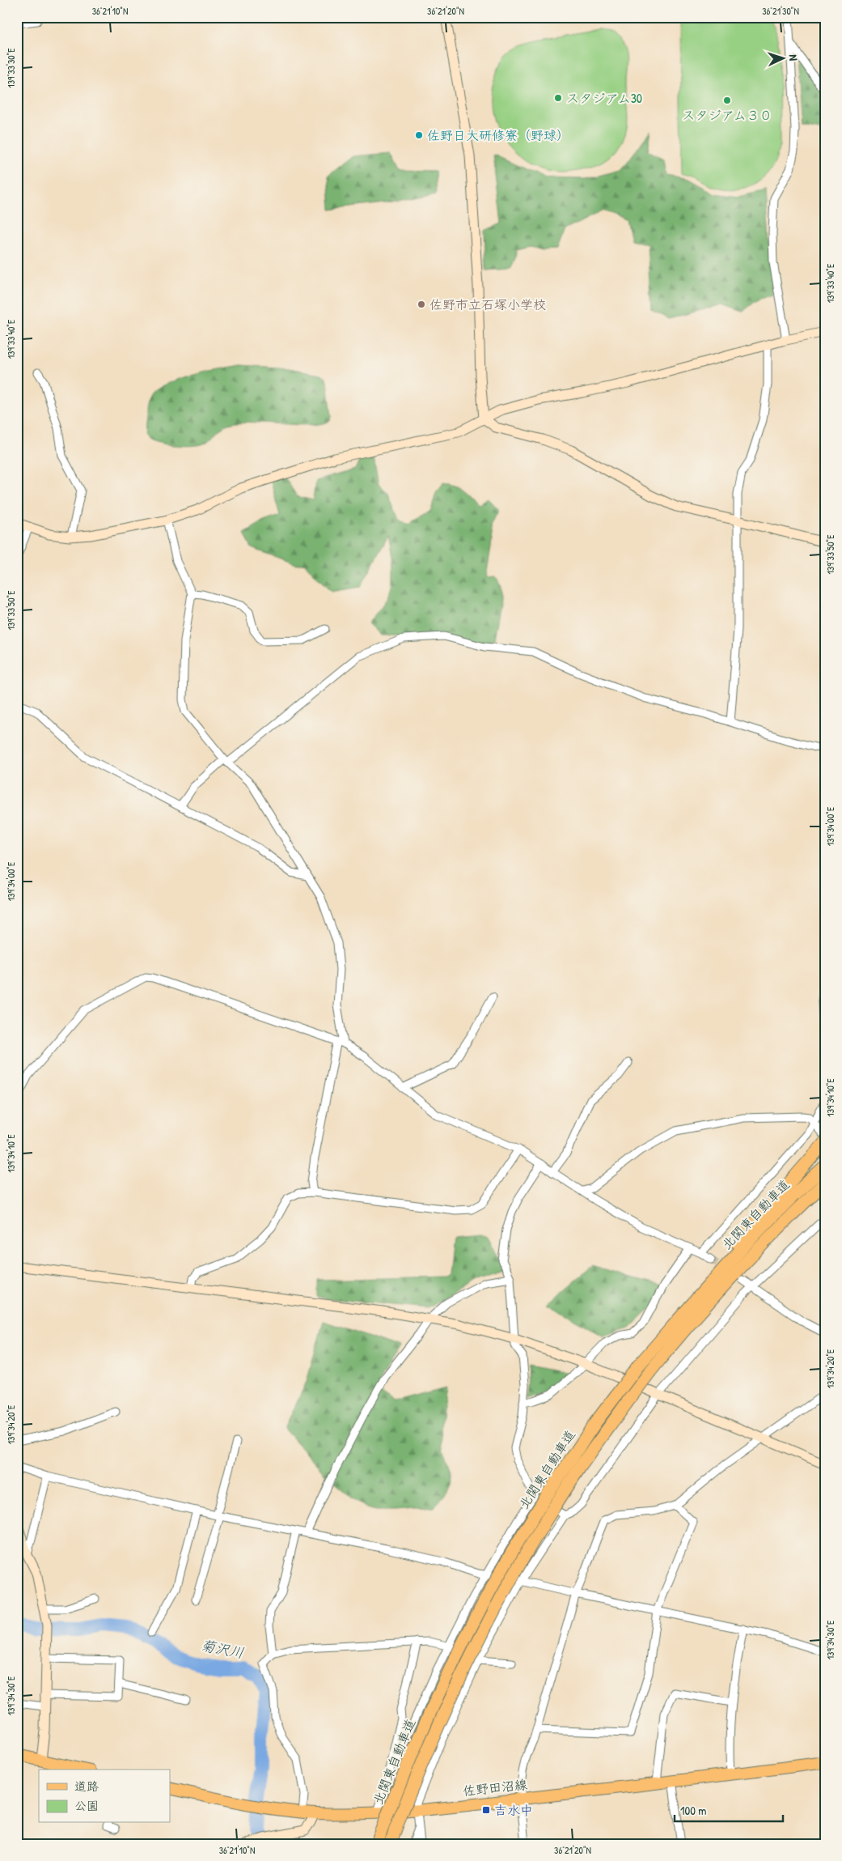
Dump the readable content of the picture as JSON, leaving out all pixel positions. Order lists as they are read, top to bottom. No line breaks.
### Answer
{"streets":{"highway":["北関東自動車道"],"main road":["佐野田沼線"]},"water":["菊沢川"],"places":{"other":["スタジアム30","スタジアム３０","佐野日大研修寮（野球）","佐野市立石塚小学校"],"transit":["吉水中"]},"legend":["道路","公園"],"scale_bar":"100 m","north":"right","coordinates":["36°21'10\"N","36°21'20\"N","36°21'30\"N","139°33'30\"E","139°33'40\"E","139°33'50\"E","139°34'00\"E","139°34'10\"E","139°34'20\"E","139°34'30\"E"]}
